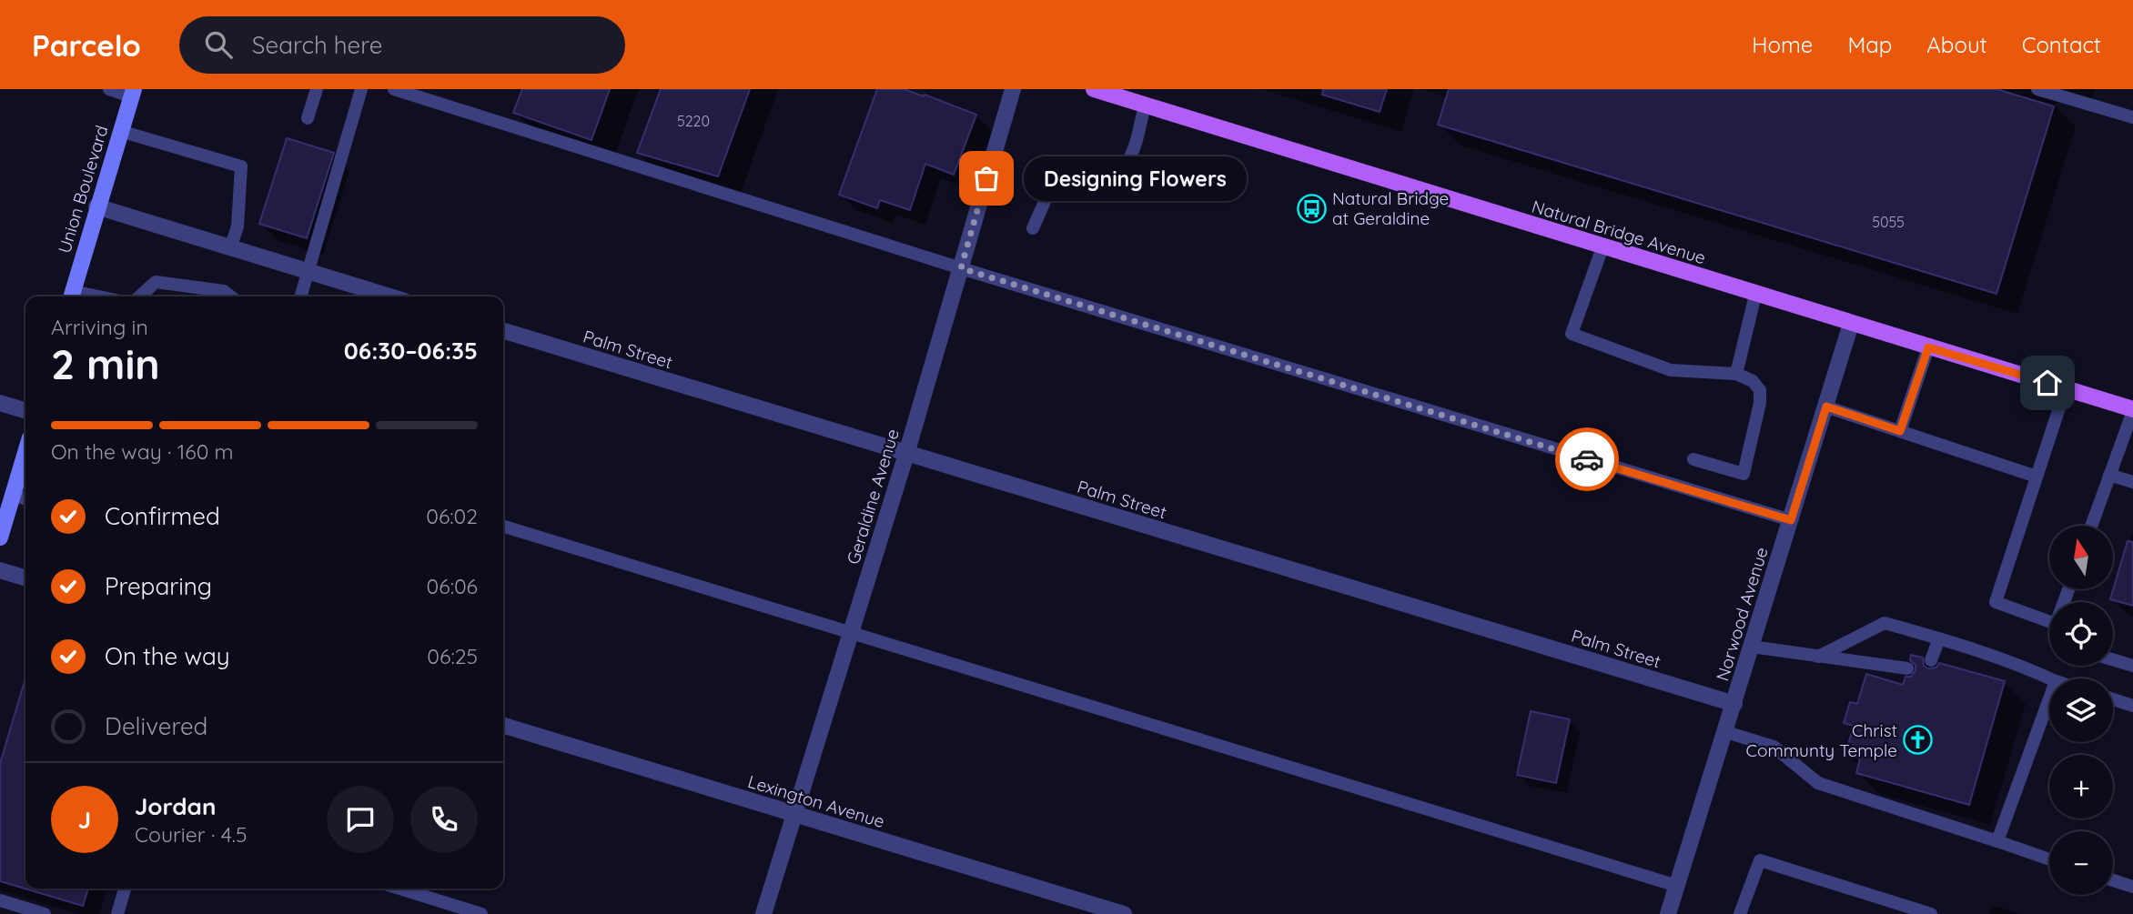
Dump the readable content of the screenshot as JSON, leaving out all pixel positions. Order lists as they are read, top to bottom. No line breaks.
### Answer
{"streets":{"main road":["Union Boulevard","Natural Bridge Avenue"],"street":["Palm Street","Geraldine Avenue","Norwood Avenue","Lexington Avenue"]},"crossings":[["Natural Bridge Avenue","Norwood Avenue"],["Palm Street","Geraldine Avenue"],["Palm Street","Norwood Avenue"],["Geraldine Avenue","Lexington Avenue"]],"places":{"other":["Designing Flowers"],"bus stop":["Natural Bridge at Geraldine"],"church":["Christ Communty Temple"]},"house_numbers":["5220","5055"],"north":"top","page":{"header":"Parcelo","search":"Search here","nav":["Home","Map","About","Contact"],"bubble":"Designing Flowers","heading":["2 min","Arriving in","06:30–06:35"],"panel":["Jordan","Courier · 4.5"],"bar":"On the way · 160 m","list":[["Confirmed","06:02"],["Preparing","06:06"],["On the way","06:25"],"Delivered"],"map_buttons":["+","−"],"round":"J"}}
